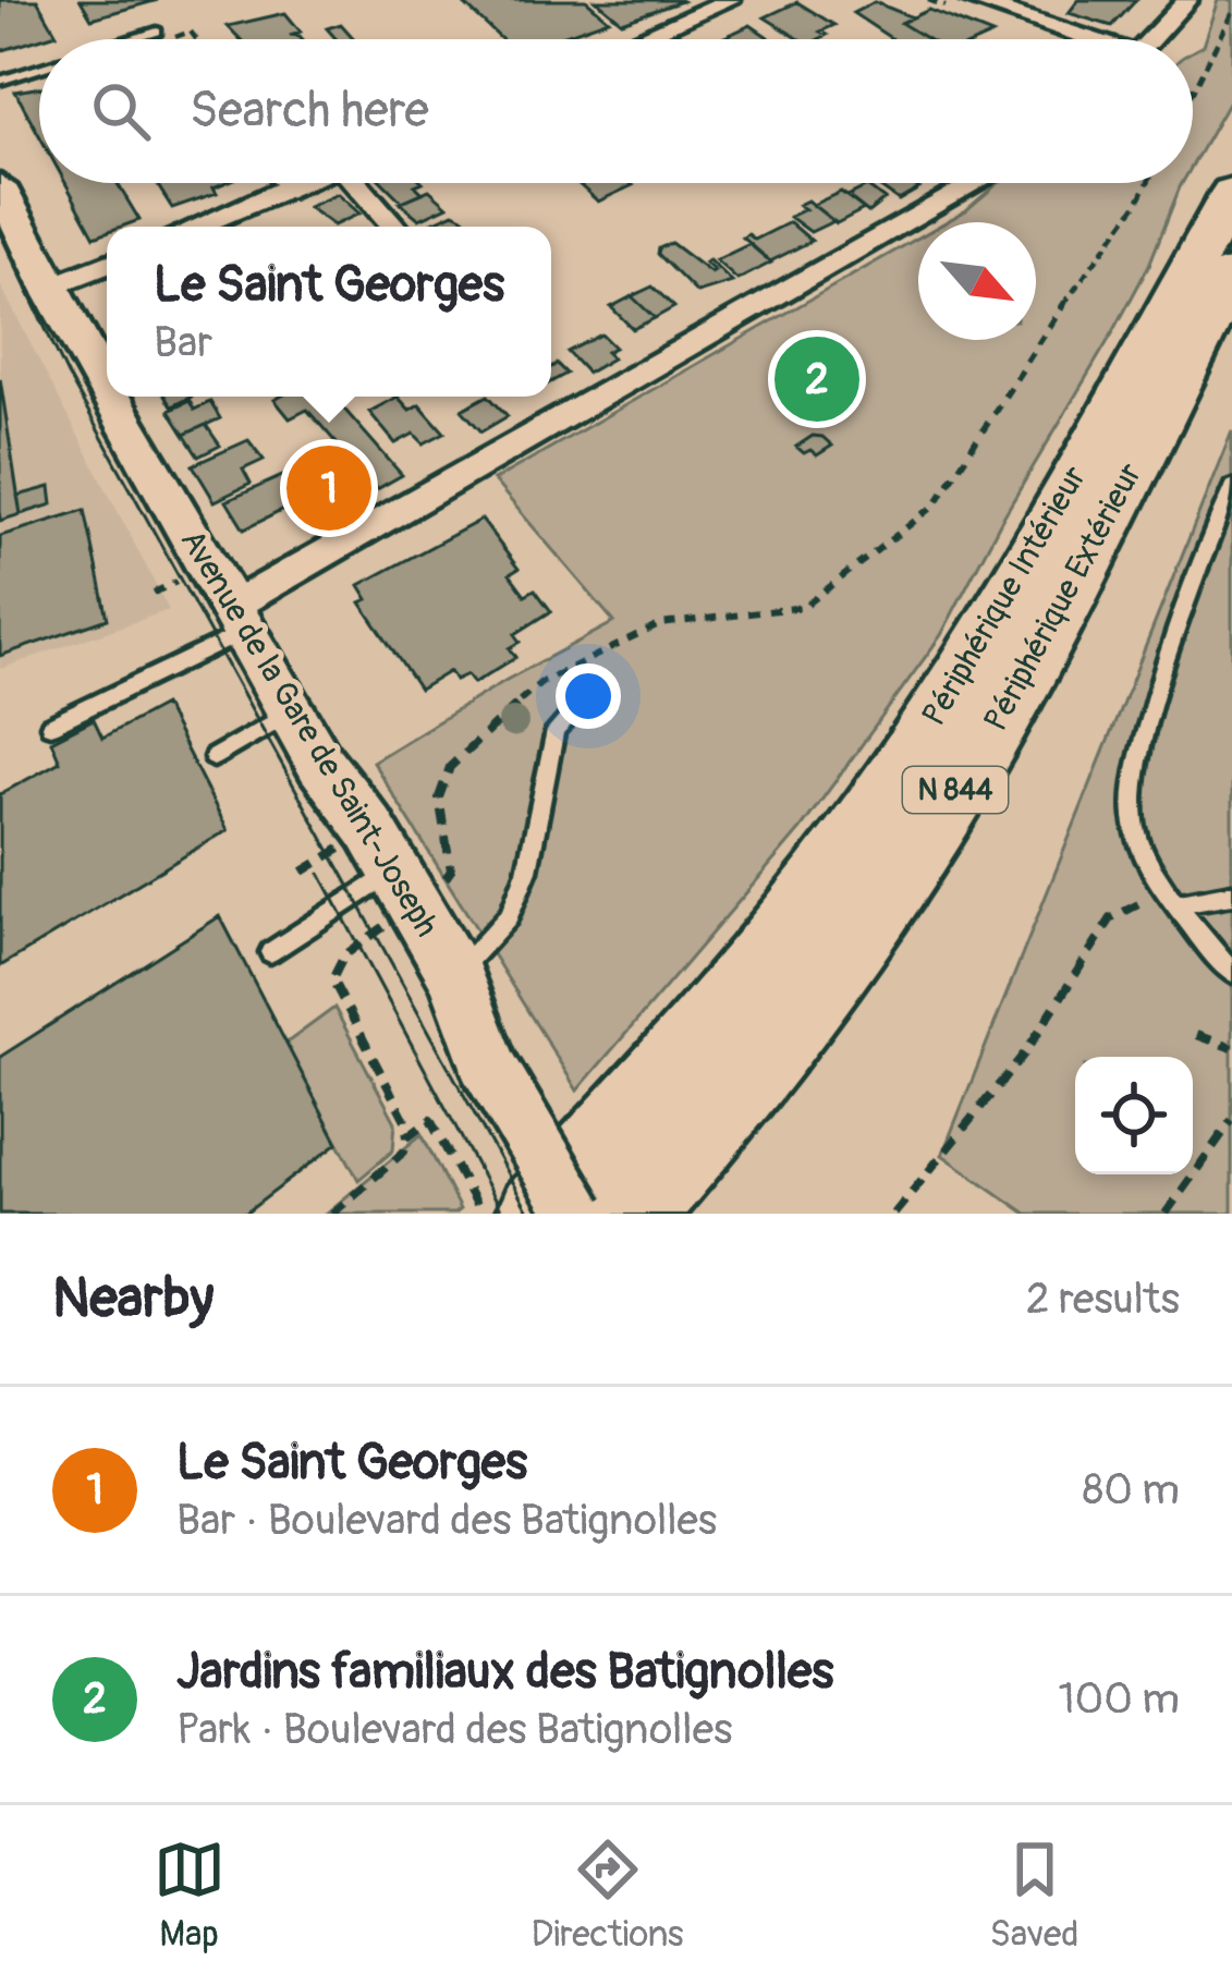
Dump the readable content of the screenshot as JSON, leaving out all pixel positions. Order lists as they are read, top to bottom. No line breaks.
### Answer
{"streets":{"highway":["Périphérique Intérieur","Périphérique Extérieur","N 844"],"street":["Avenue de la Gare de Saint-Joseph"]},"north":"bottom right","page":{"search":"Search here","popup":["Le Saint Georges","Bar"],"pins":["2","1"],"heading":["Nearby","2 results"],"list":[{"mark":"1","name":"Le Saint Georges","note":"Bar · Boulevard des Batignolles","value":"80 m"},{"mark":"2","name":"Jardins familiaux des Batignolles","note":"Park · Boulevard des Batignolles","value":"100 m"}],"nav":["Map","Directions","Saved"]}}
